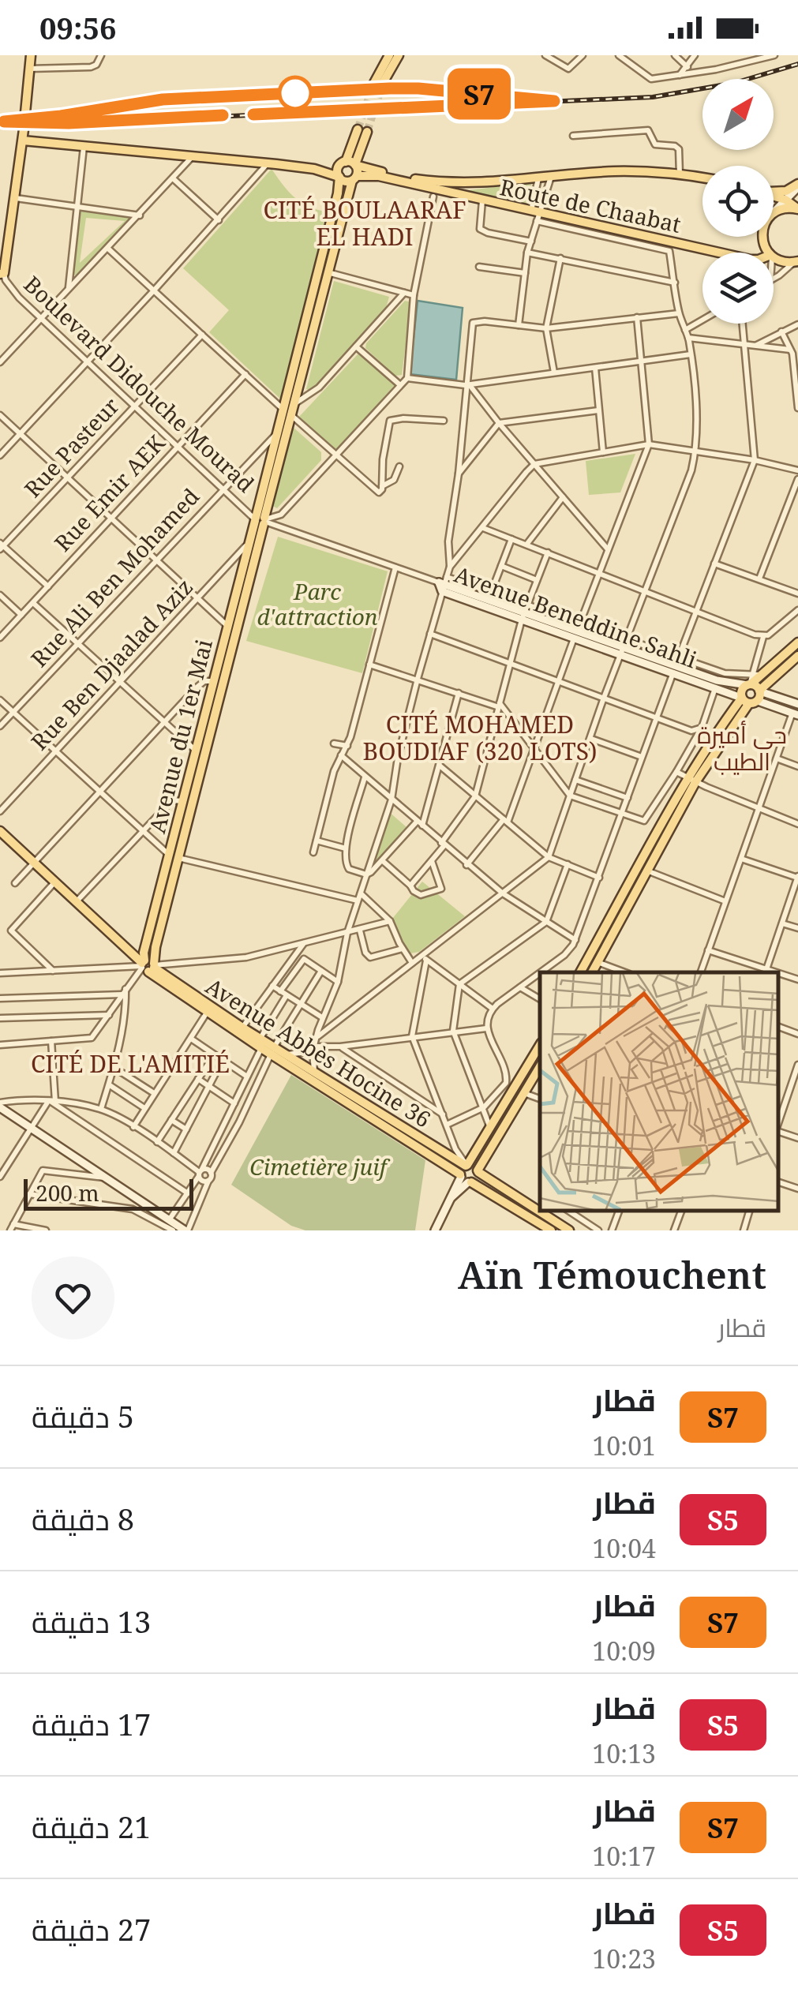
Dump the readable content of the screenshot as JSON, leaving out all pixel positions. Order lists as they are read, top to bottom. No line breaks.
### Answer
{"streets":{"main road":["Route de Chaabat","Avenue du 1er Mai","Avenue Abbès Hocine 36"],"street":["Boulevard Didouche Mourad","Rue Pasteur","Rue Emir AEK","Rue Ali Ben Mohamed","Avenue Beneddine Sahli","Rue Ben Djaalad Aziz"]},"crossings":[["Boulevard Didouche Mourad","Rue Pasteur"],["Boulevard Didouche Mourad","Rue Emir AEK"],["Boulevard Didouche Mourad","Rue Ali Ben Mohamed"],["Boulevard Didouche Mourad","Avenue du 1er Mai"],["Rue Ben Djaalad Aziz","Avenue du 1er Mai"],["Avenue du 1er Mai","Avenue Abbès Hocine 36"]],"districts":["CITÉ BOULAARAF EL HADI","CITÉ MOHAMED BOUDIAF (320 LOTS)","حي أميرة الطيب","CITÉ DE L'AMITIÉ"],"parks":["Parc d'attraction","Cimetière juif"],"scale_bar":"200 m","north":"top right","page":{"status":"09:56","on_map":"S7","scale":"200 m","heading":["Aïn Témouchent","قطار"],"list":[{"mark":"S7","name":"قطار","note":"10:01","value":"5 دقيقة"},{"mark":"S5","name":"قطار","note":"10:04","value":"8 دقيقة"},{"mark":"S7","name":"قطار","note":"10:09","value":"13 دقيقة"},{"mark":"S5","name":"قطار","note":"10:13","value":"17 دقيقة"},{"mark":"S7","name":"قطار","note":"10:17","value":"21 دقيقة"},{"mark":"S5","name":"قطار","note":"10:23","value":"27 دقيقة"}]}}
